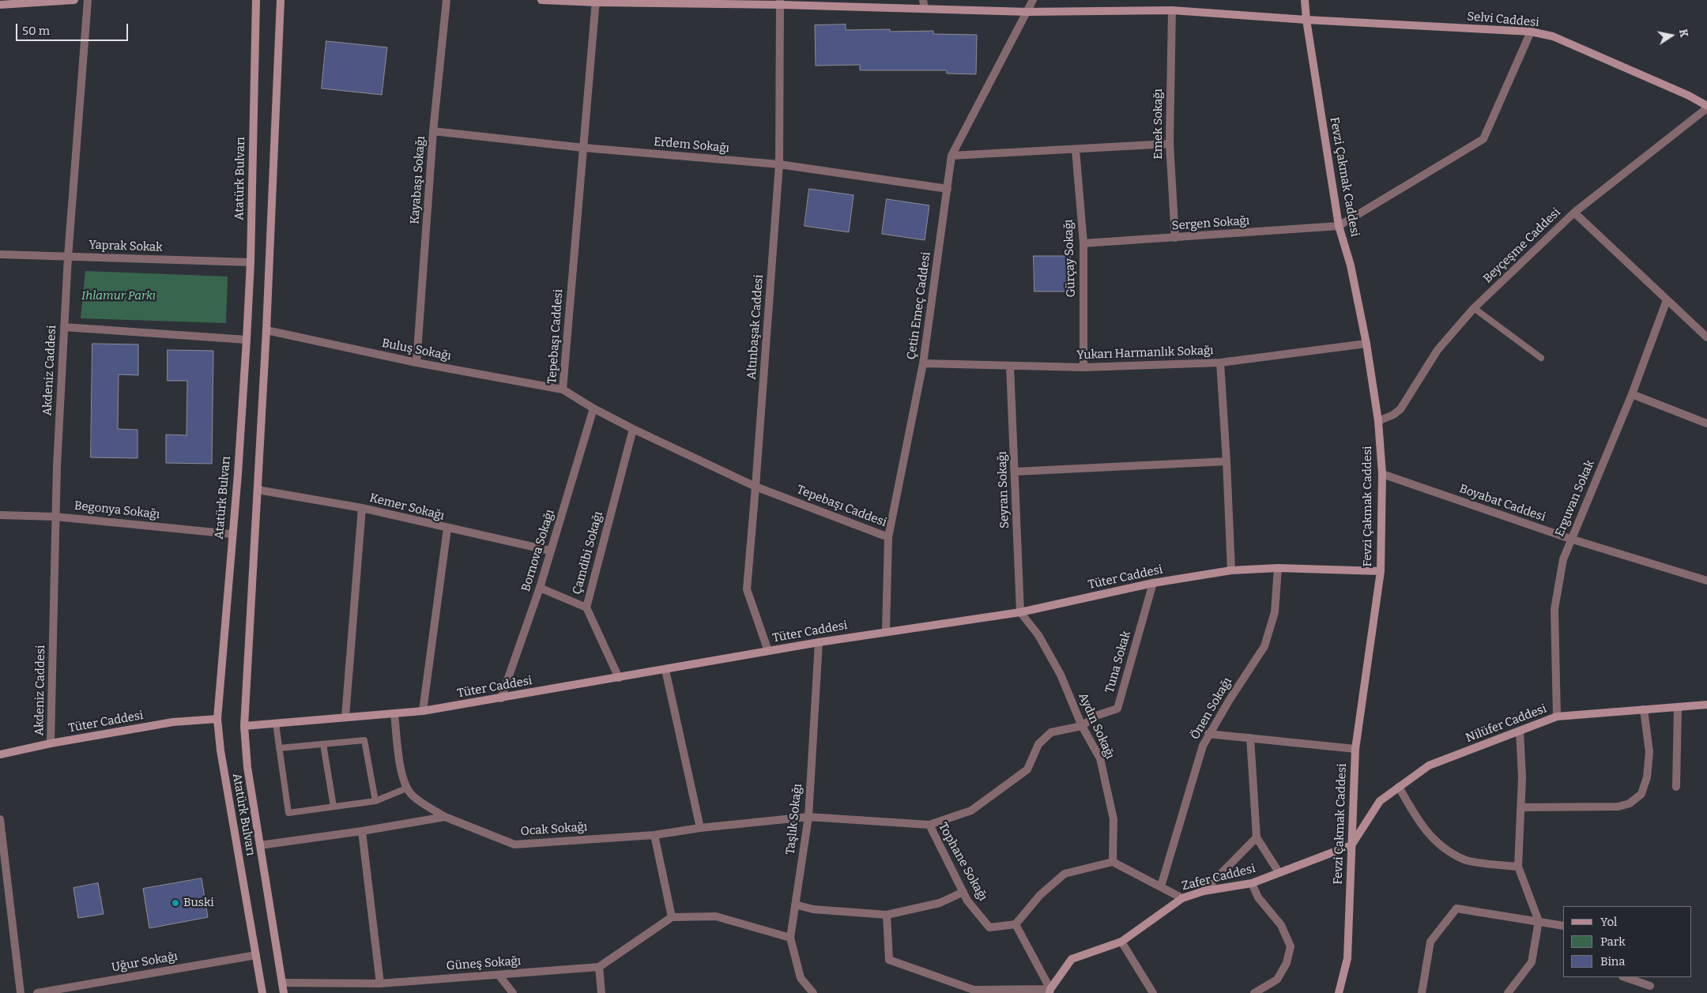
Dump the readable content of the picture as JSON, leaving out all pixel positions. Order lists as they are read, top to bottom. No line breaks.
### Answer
{"streets":{"street":["Selvi Caddesi","Emek Sokağı","Erdem Sokağı","Fevzi Çakmak Caddesi","Atatürk Bulvarı","Kayabaşı Sokağı","Sergen Sokağı","Beyçeşme Caddesi","Yaprak Sokak","Gürçay Sokağı","Çetin Emeç Caddesi","Altınbaşak Caddesi","Tepebaşı Caddesi","Buluş Sokağı","Yukarı Harmanlık Sokağı","Akdeniz Caddesi","Seyran Sokağı","Erguvan Sokak","Boyabat Caddesi","Kemer Sokağı","Begonya Sokağı","Bornova Sokağı","Çamdibi Sokağı","Tüter Caddesi","Tuna Sokak","Önen Sokağı","Nilüfer Caddesi","Aydın Sokağı","Taşlık Sokağı","Ocak Sokağı","Tophane Sokağı","Zafer Caddesi","Uğur Sokağı","Güneş Sokağı"]},"crossings":[["Selvi Caddesi","Emek Sokağı"],["Selvi Caddesi","Fevzi Çakmak Caddesi"],["Selvi Caddesi","Beyçeşme Caddesi"],["Selvi Caddesi","Çetin Emeç Caddesi"],["Selvi Caddesi","Altınbaşak Caddesi"],["Selvi Caddesi","Tepebaşı Caddesi"],["Emek Sokağı","Sergen Sokağı"],["Erdem Sokağı","Kayabaşı Sokağı"],["Erdem Sokağı","Çetin Emeç Caddesi"],["Erdem Sokağı","Altınbaşak Caddesi"],["Erdem Sokağı","Tepebaşı Caddesi"],["Fevzi Çakmak Caddesi","Sergen Sokağı"],["Fevzi Çakmak Caddesi","Beyçeşme Caddesi"],["Fevzi Çakmak Caddesi","Yukarı Harmanlık Sokağı"],["Fevzi Çakmak Caddesi","Boyabat Caddesi"],["Fevzi Çakmak Caddesi","Tüter Caddesi"],["Fevzi Çakmak Caddesi","Nilüfer Caddesi"],["Fevzi Çakmak Caddesi","Zafer Caddesi"],["Atatürk Bulvarı","Yaprak Sokak"],["Atatürk Bulvarı","Begonya Sokağı"],["Atatürk Bulvarı","Tüter Caddesi"],["Atatürk Bulvarı","Uğur Sokağı"],["Kayabaşı Sokağı","Buluş Sokağı"],["Sergen Sokağı","Gürçay Sokağı"],["Yaprak Sokak","Akdeniz Caddesi"],["Gürçay Sokağı","Yukarı Harmanlık Sokağı"],["Çetin Emeç Caddesi","Tepebaşı Caddesi"],["Çetin Emeç Caddesi","Yukarı Harmanlık Sokağı"],["Çetin Emeç Caddesi","Tüter Caddesi"],["Altınbaşak Caddesi","Tepebaşı Caddesi"],["Altınbaşak Caddesi","Tüter Caddesi"],["Tepebaşı Caddesi","Buluş Sokağı"],["Tepebaşı Caddesi","Bornova Sokağı"],["Tepebaşı Caddesi","Çamdibi Sokağı"],["Yukarı Harmanlık Sokağı","Seyran Sokağı"],["Akdeniz Caddesi","Begonya Sokağı"],["Akdeniz Caddesi","Tüter Caddesi"],["Seyran Sokağı","Tüter Caddesi"],["Seyran Sokağı","Aydın Sokağı"],["Erguvan Sokak","Boyabat Caddesi"],["Erguvan Sokak","Nilüfer Caddesi"],["Kemer Sokağı","Bornova Sokağı"],["Bornova Sokağı","Tüter Caddesi"],["Çamdibi Sokağı","Tüter Caddesi"],["Tüter Caddesi","Tuna Sokak"],["Tüter Caddesi","Önen Sokağı"],["Tüter Caddesi","Aydın Sokağı"],["Tüter Caddesi","Taşlık Sokağı"],["Tuna Sokak","Aydın Sokağı"],["Tuna Sokak","Tophane Sokağı"],["Nilüfer Caddesi","Zafer Caddesi"],["Taşlık Sokağı","Ocak Sokağı"],["Taşlık Sokağı","Tophane Sokağı"],["Ocak Sokağı","Tophane Sokağı"]],"parks":["Ihlamur Parkı"],"places":["Buski"],"legend":["Yol","Park","Bina"],"scale_bar":"50 m","north":"right"}
